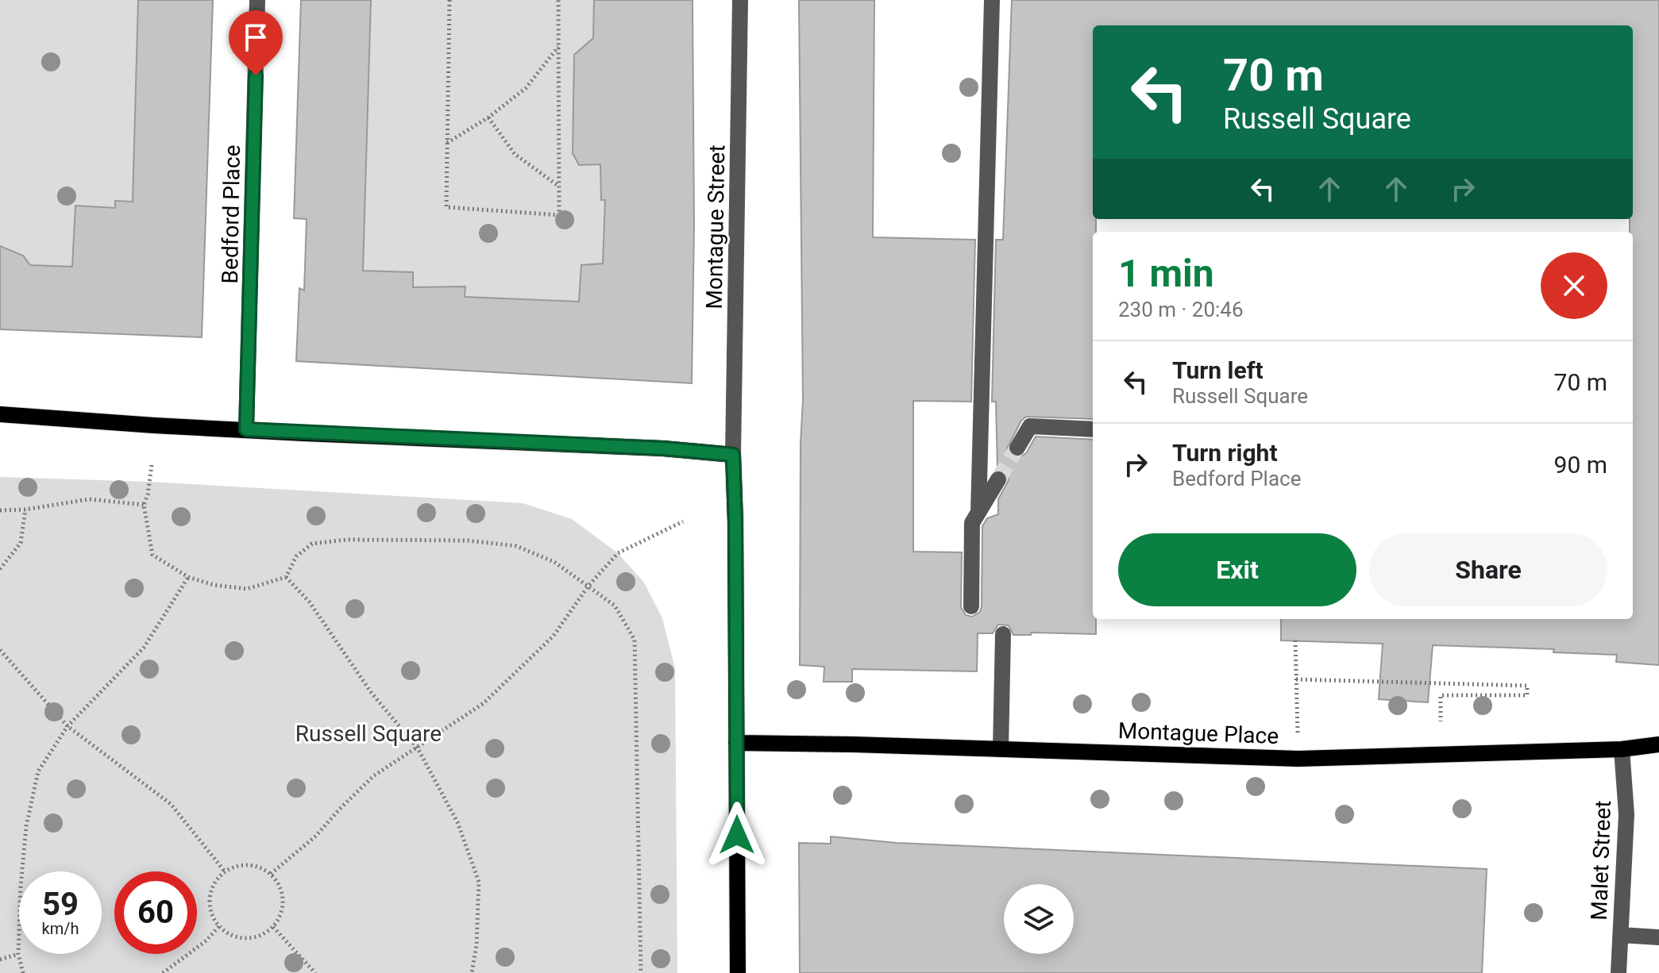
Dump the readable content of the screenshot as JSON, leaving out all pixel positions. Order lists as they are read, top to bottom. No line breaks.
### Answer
{"streets":{"main road":["Montague Place"],"street":["Bedford Place","Montague Street","Malet Street"]},"crossings":[["Montague Place","Malet Street"]],"parks":["Russell Square"],"page":{"turn":["70 m","Russell Square"],"heading":["1 min","230 m · 20:46"],"list":[{"name":"Turn left","note":"Russell Square","value":"70 m"},{"name":"Turn right","note":"Bedford Place","value":"90 m"}],"buttons":["Exit","Share"],"speed":"59 km/h","limit":"60"}}
